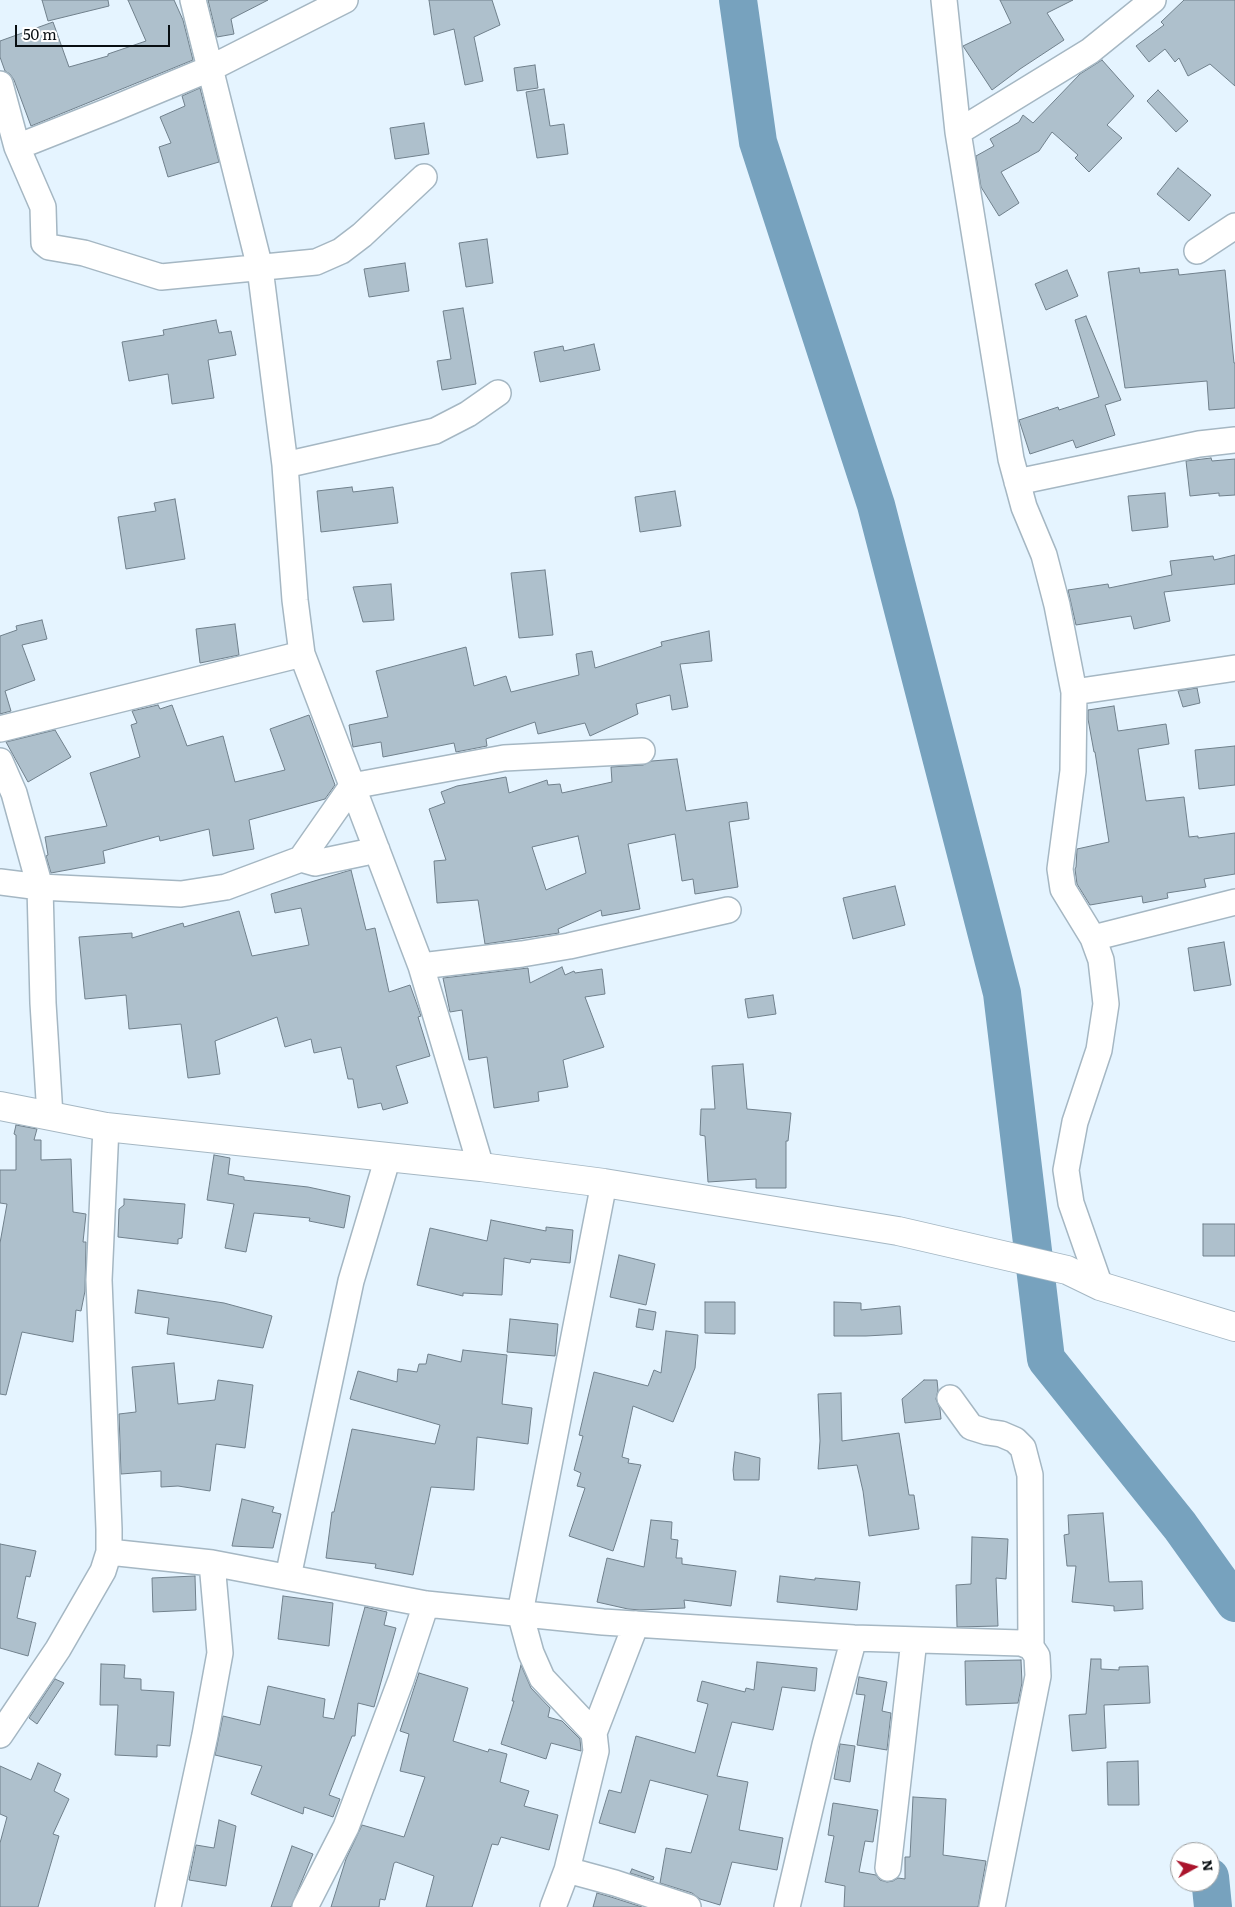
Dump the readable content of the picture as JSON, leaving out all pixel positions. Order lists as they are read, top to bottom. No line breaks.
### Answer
{"scale_bar":"50 m","north":"right"}
